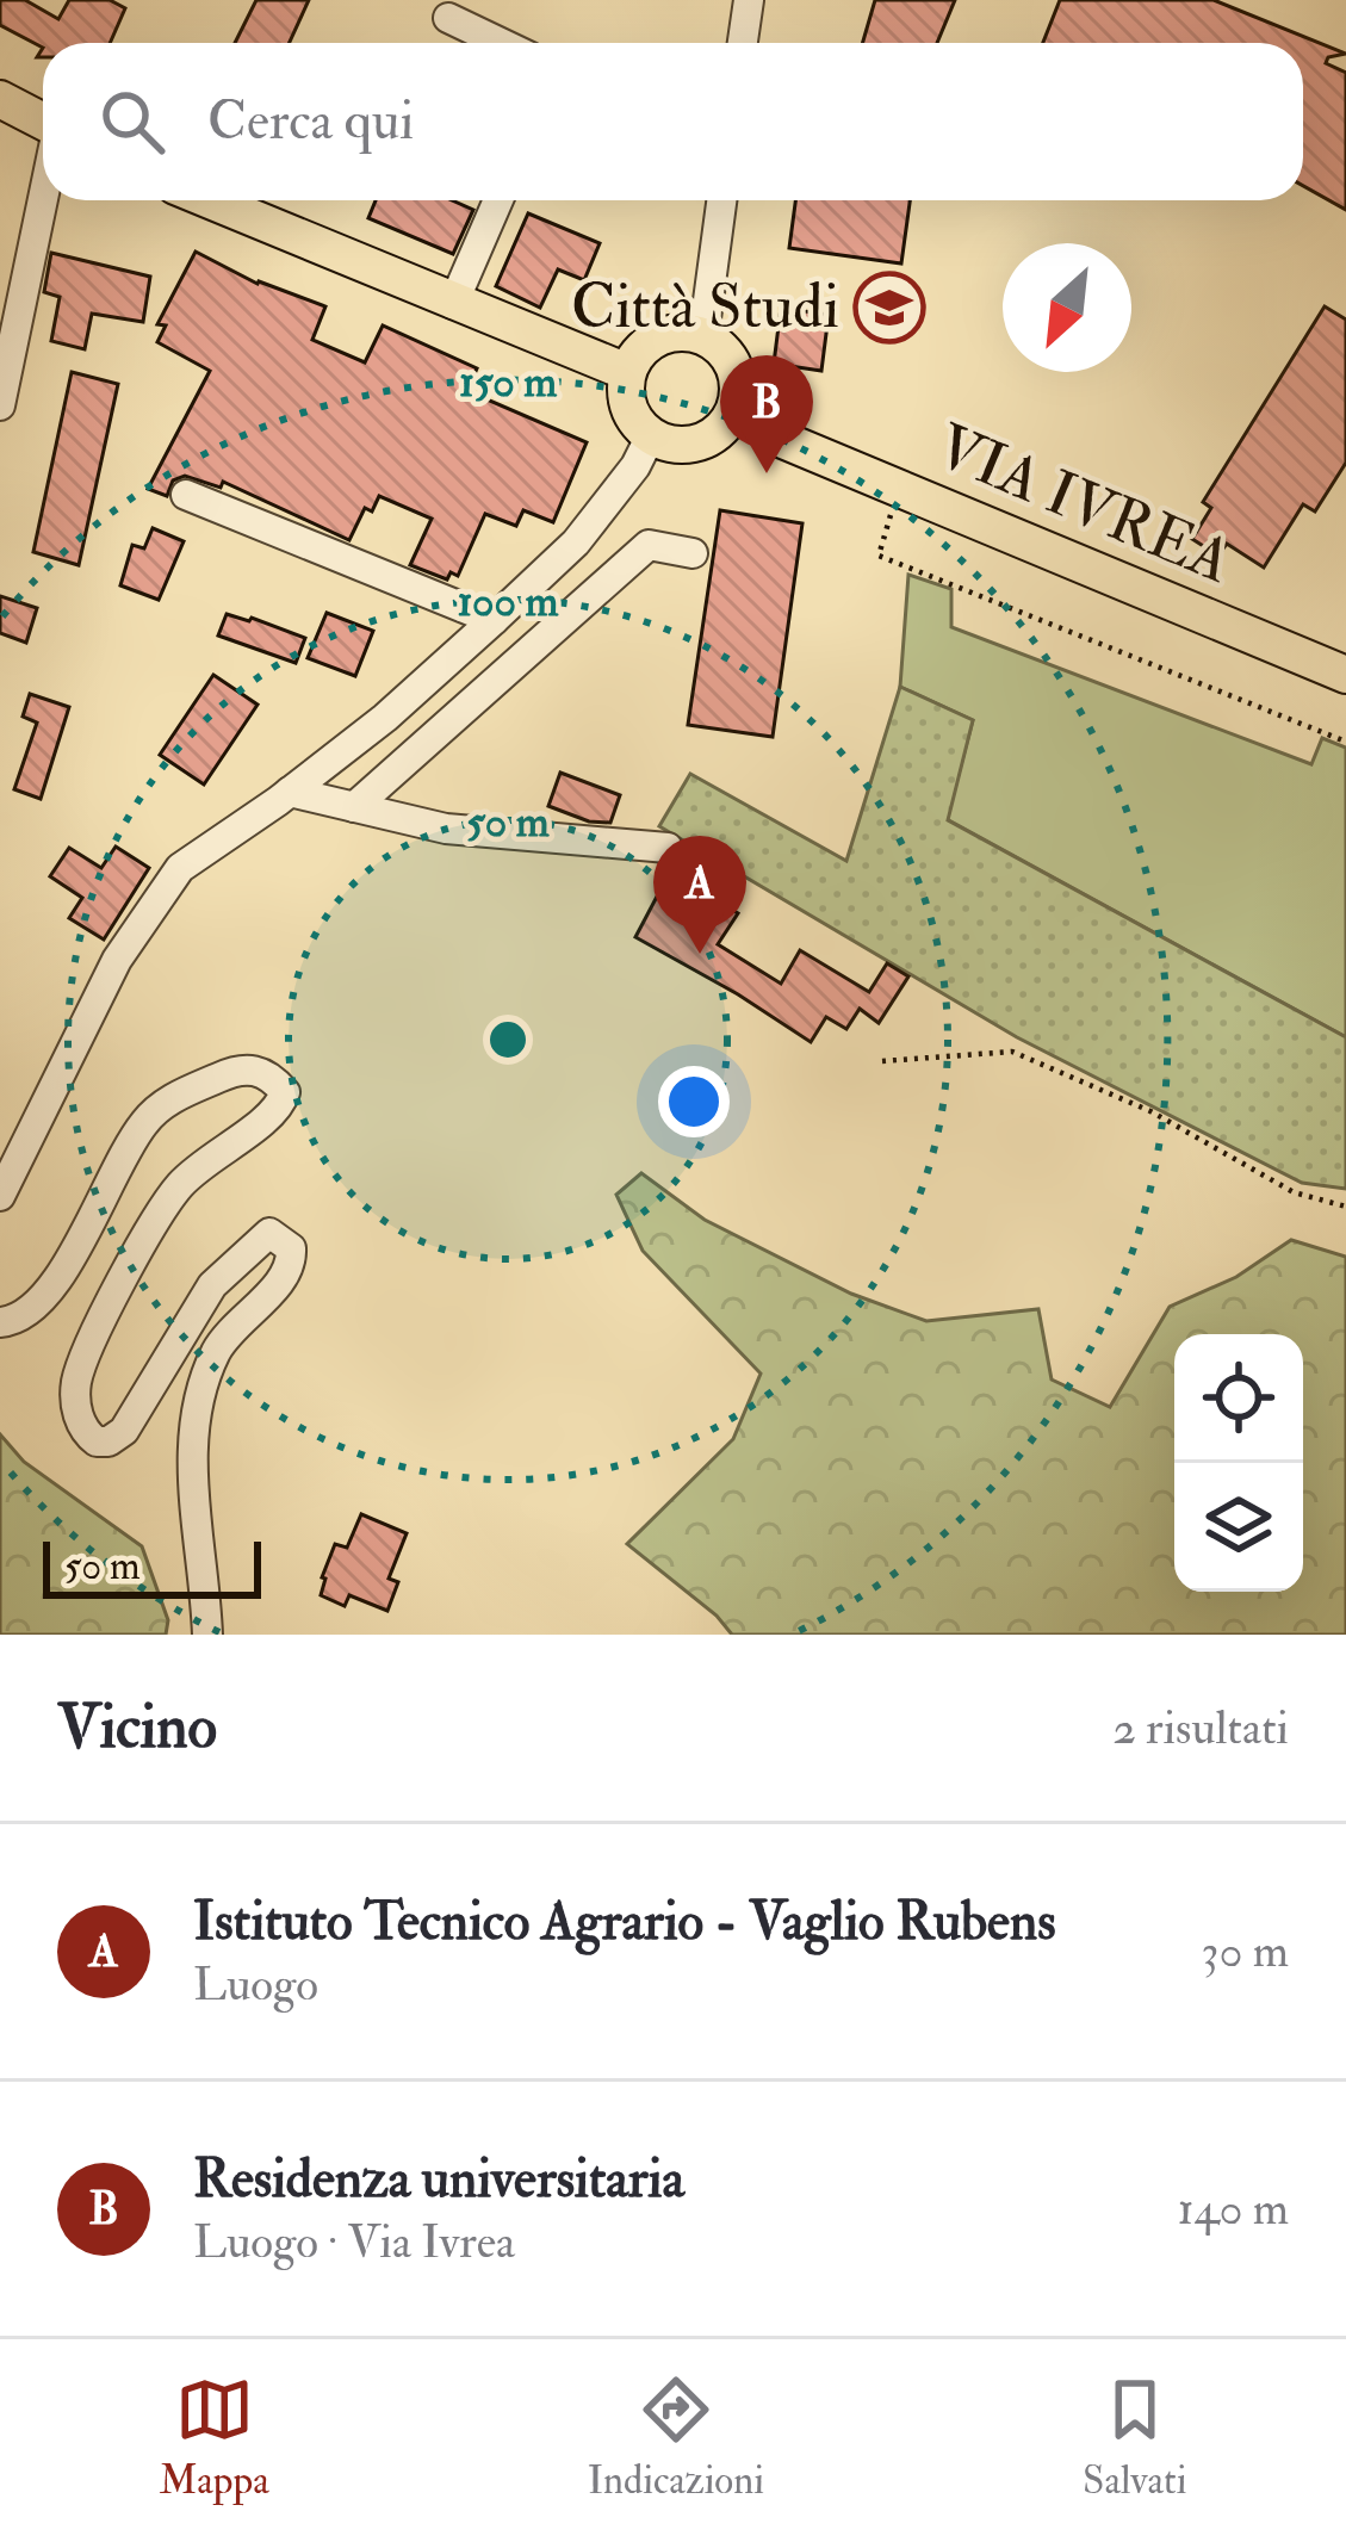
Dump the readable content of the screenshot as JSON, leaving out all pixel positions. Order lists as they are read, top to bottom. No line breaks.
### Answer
{"streets":{"main road":["VIA IVREA"]},"places":{"school or university":["Città Studi"]},"scale_bar":"50 m","north":"bottom left","page":{"search":"Cerca qui","pins":["B","A"],"scale":"50 m","heading":["Vicino","2 risultati"],"list":[{"mark":"A","name":"Istituto Tecnico Agrario - Vaglio Rubens","note":"Luogo","value":"30 m"},{"mark":"B","name":"Residenza universitaria","note":"Luogo · Via Ivrea","value":"140 m"}],"nav":["Mappa","Indicazioni","Salvati"]},"rings":["150 m","100 m","50 m"]}
